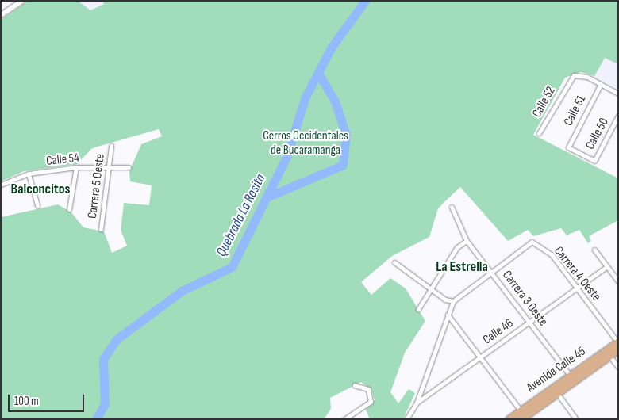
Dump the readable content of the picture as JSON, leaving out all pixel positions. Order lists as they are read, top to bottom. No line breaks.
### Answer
{"streets":{"main road":["Avenida Calle 45"],"street":["Calle 52","Calle 51","Calle 50","Calle 54","Carrera 5 Oeste","Carrera 4 Oeste","Carrera 3 Oeste","Calle 46"]},"crossings":[["Calle 52","Calle 51"],["Calle 51","Calle 50"],["Calle 54","Carrera 5 Oeste"],["Carrera 4 Oeste","Carrera 3 Oeste"],["Carrera 4 Oeste","Calle 46"],["Carrera 4 Oeste","Avenida Calle 45"],["Carrera 3 Oeste","Calle 46"],["Carrera 3 Oeste","Avenida Calle 45"]],"districts":["Balconcitos","La Estrella"],"water":["Quebrada La Rosita"],"parks":["Cerros Occidentales de Bucaramanga"],"scale_bar":"100 m"}
